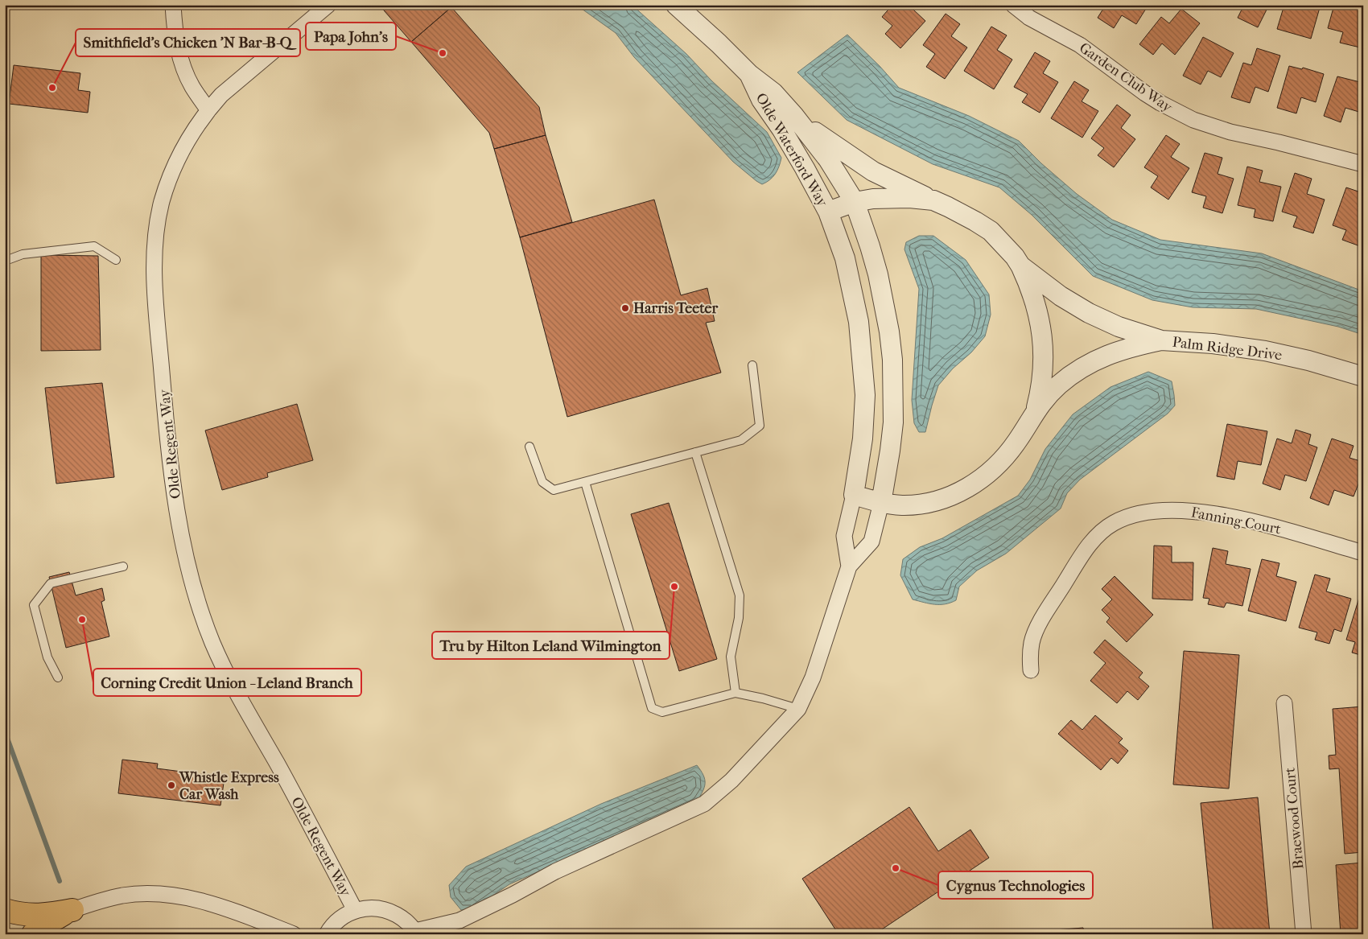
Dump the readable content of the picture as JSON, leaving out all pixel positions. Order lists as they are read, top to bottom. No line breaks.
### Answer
{"streets":{"street":["Garden Club Way","Olde Waterford Way","Palm Ridge Drive","Olde Regent Way","Fanning Court","Braewood Court"]},"crossings":[["Olde Waterford Way","Palm Ridge Drive"]],"places":["Papa John's","Smithfield's Chicken 'N Bar-B-Q","Harris Teeter","Tru by Hilton Leland Wilmington","Corning Credit Union - Leland Branch","Whistle Express Car Wash","Cygnus Technologies"]}
